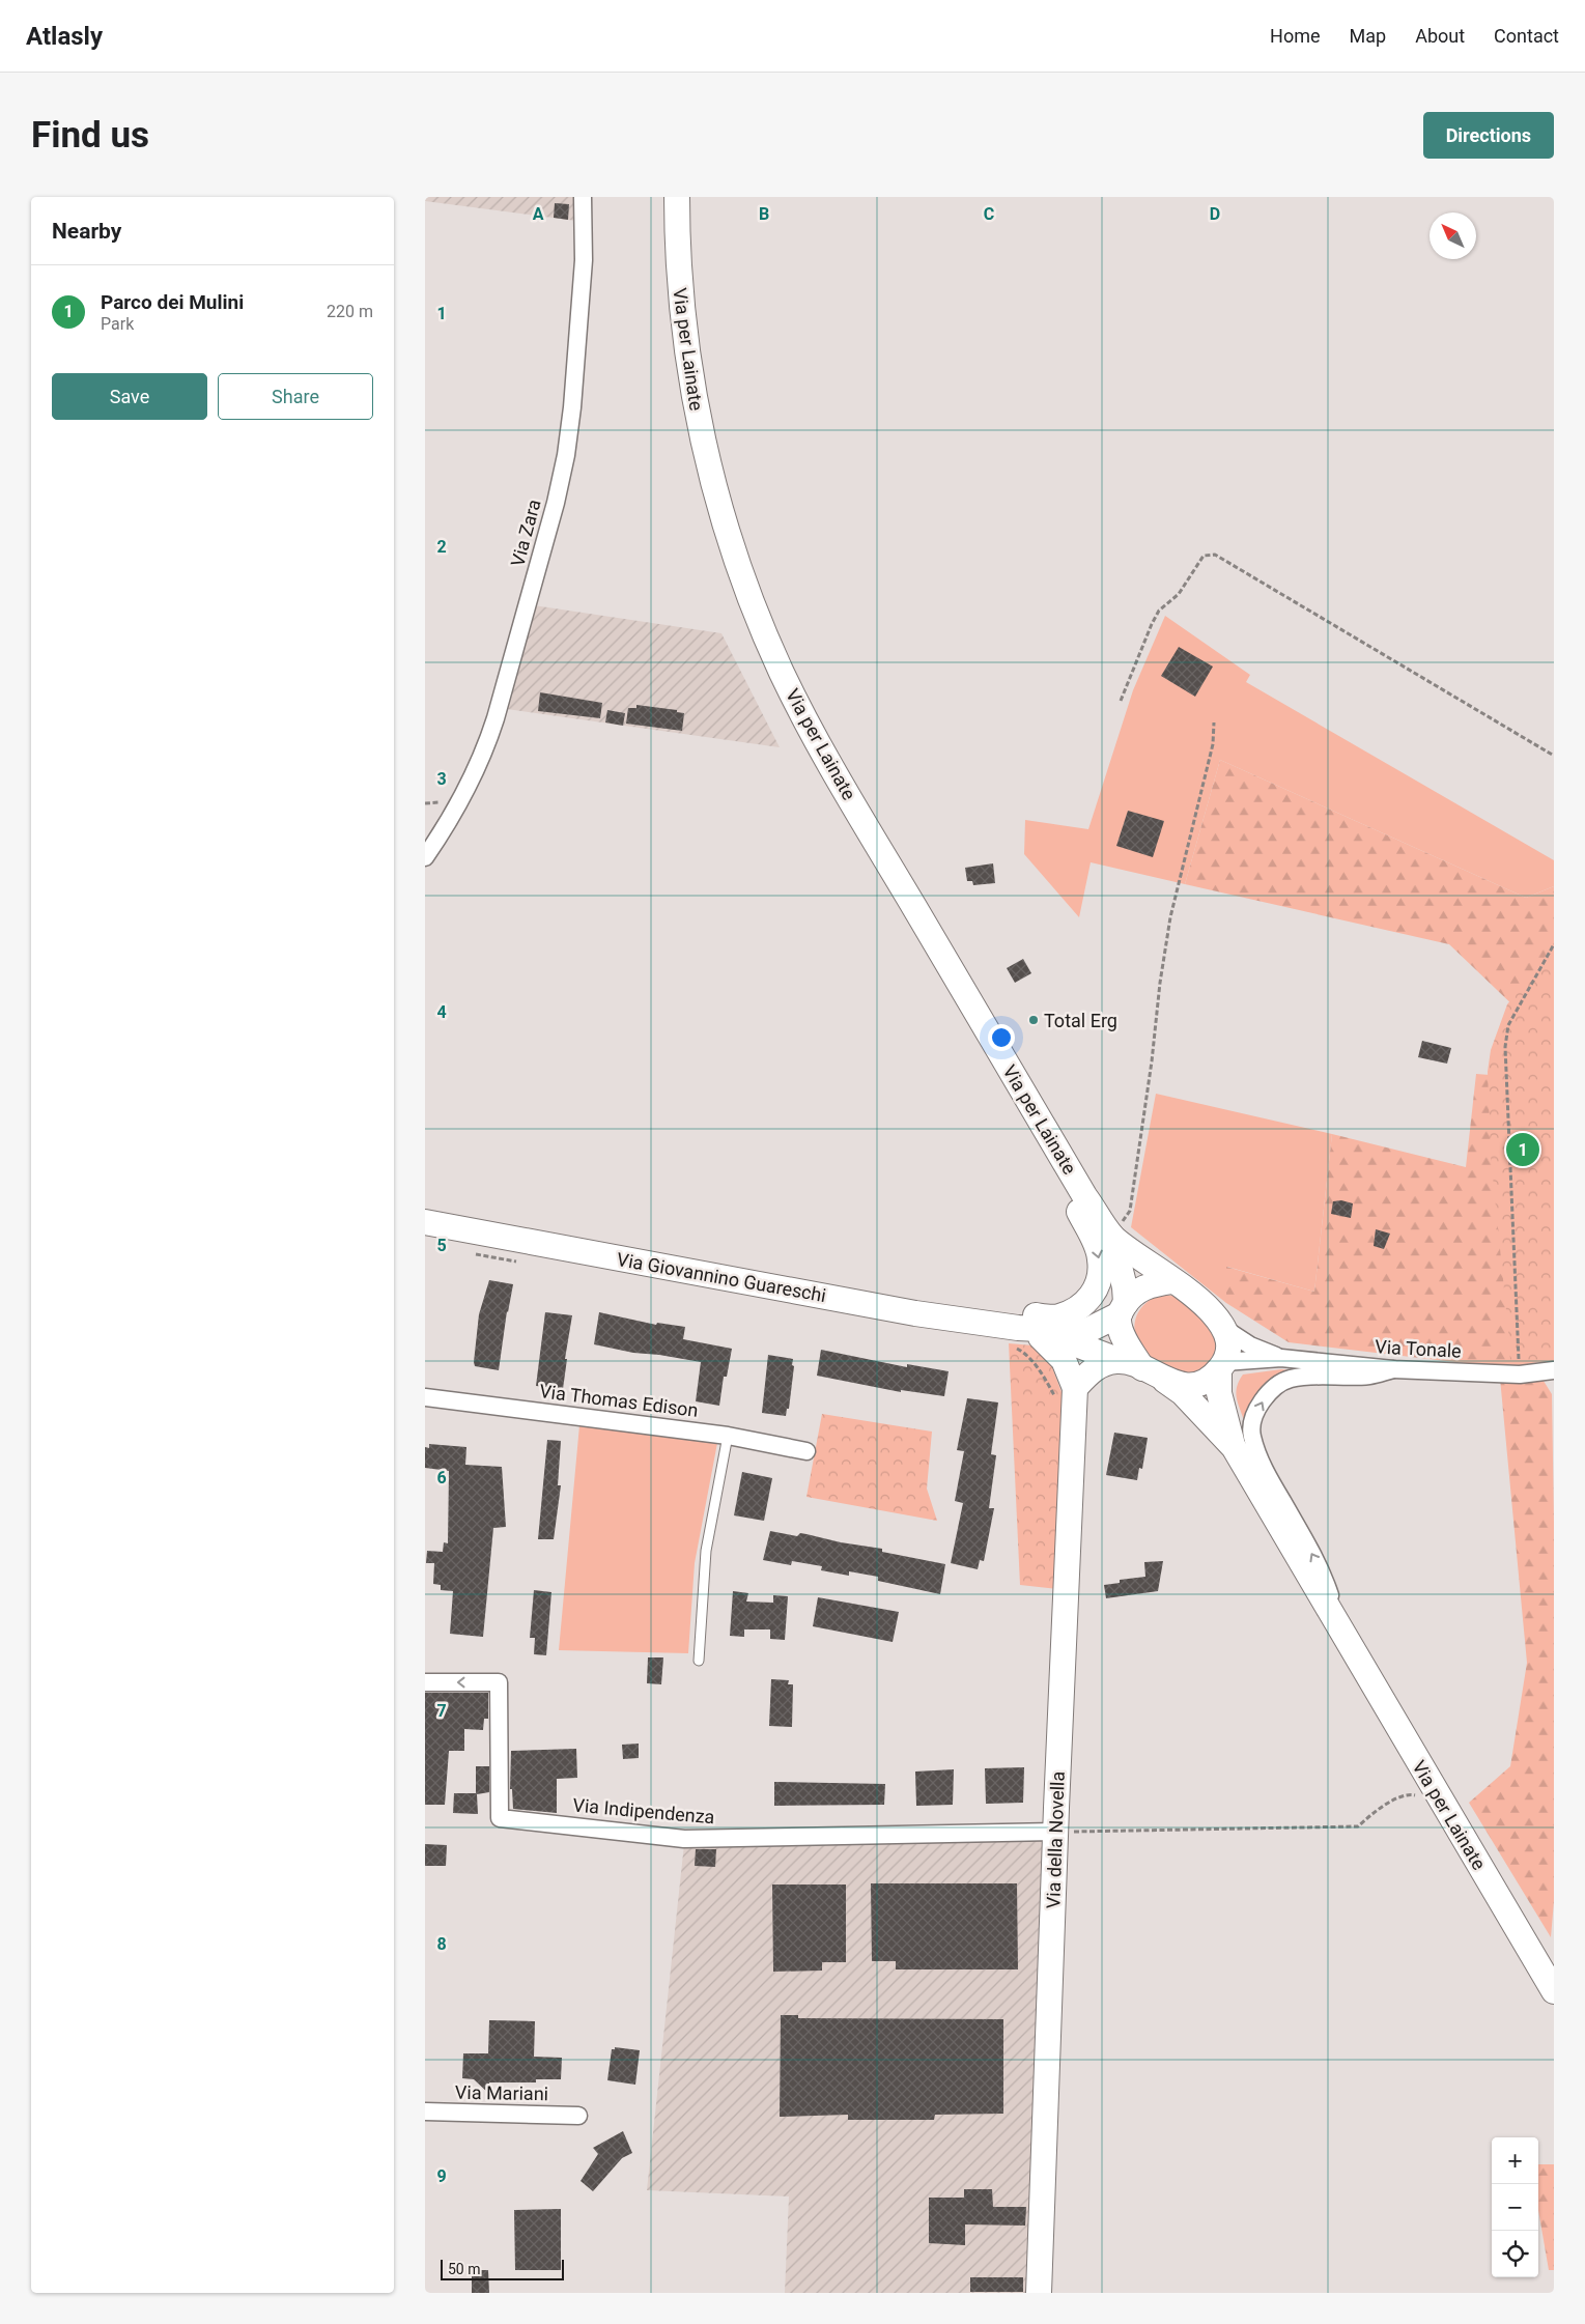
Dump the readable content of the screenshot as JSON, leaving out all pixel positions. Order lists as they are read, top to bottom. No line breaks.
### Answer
{"streets":{"street":["Via per Lainate","Via Zara","Via Giovannino Guareschi","Via Tonale","Via Thomas Edison","Via Indipendenza","Via della Novella","Via Mariani"]},"crossings":[["Via per Lainate","Via Tonale"],["Via per Lainate","Via della Novella"],["Via Indipendenza","Via della Novella"]],"one_way":["Via Indipendenza"],"places":["Total Erg"],"scale_bar":"50 m","north":"top left","page":{"header":"Atlasly","nav":["Home","Map","About","Contact"],"buttons":["Directions",["Save","Share"]],"title":"Find us","heading":"Nearby","list":[{"mark":"1","name":"Parco dei Mulini","note":"Park","value":"220 m"}],"pins":"1","map_buttons":["+","−"],"scale":"50 m"},"grid":{"columns":["A","B","C","D"],"rows":["1","2","3","4","5","6","7","8","9"]}}
